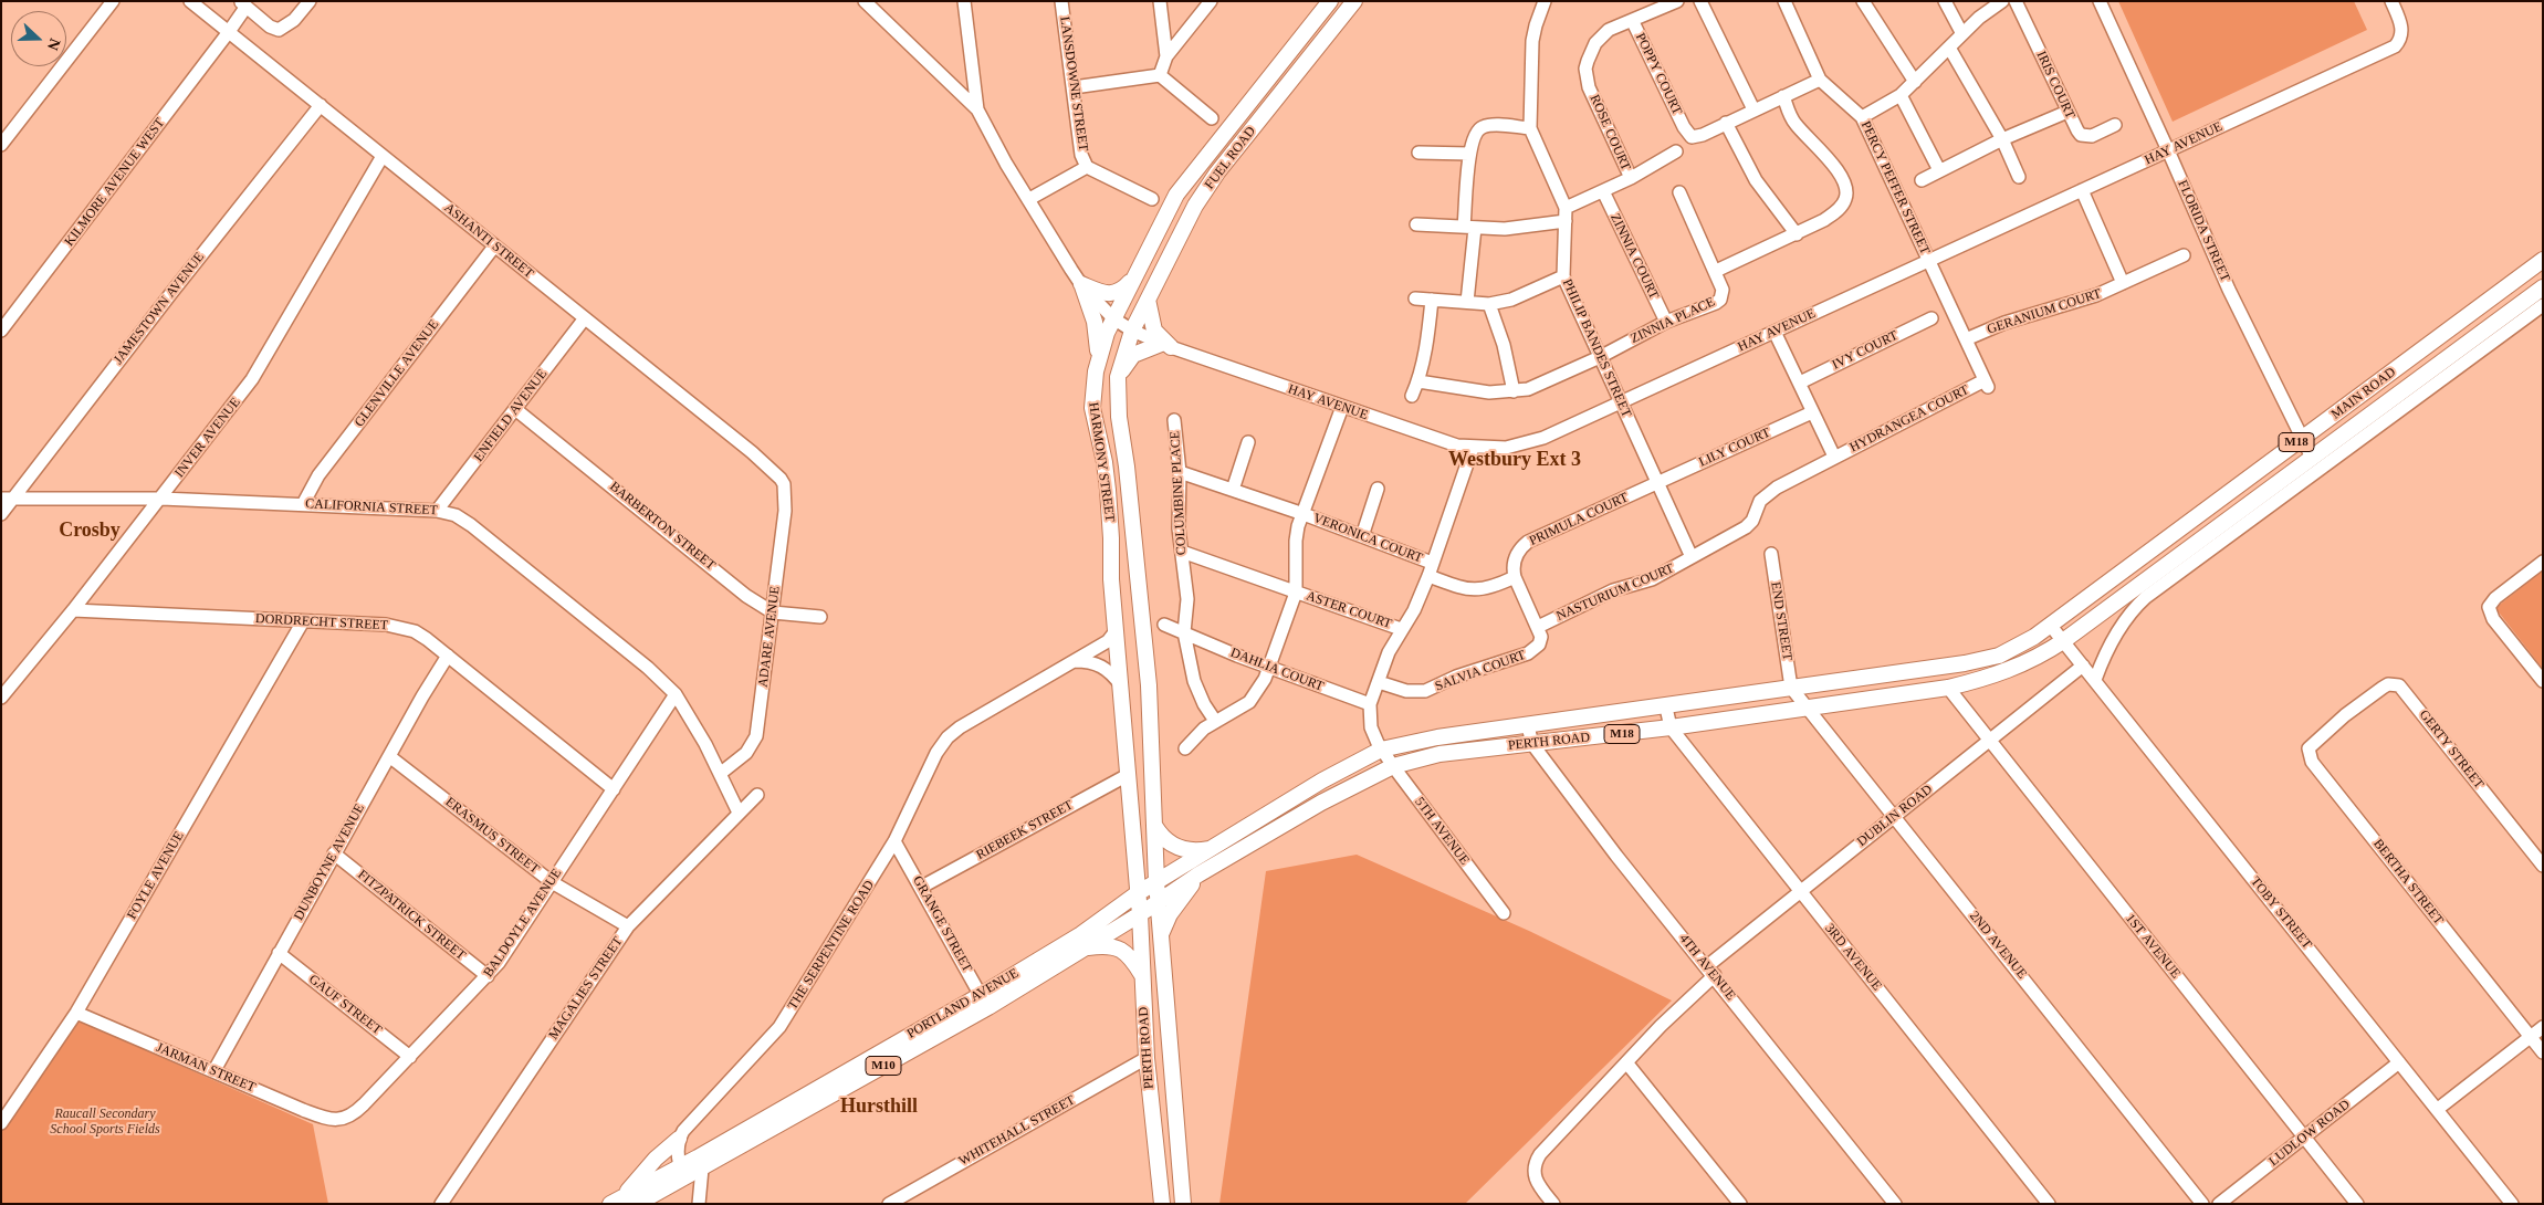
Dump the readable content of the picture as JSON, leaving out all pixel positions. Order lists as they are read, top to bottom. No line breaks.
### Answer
{"streets":{"main road":["FUEL ROAD","MAIN ROAD","M18","HARMONY STREET","PERTH ROAD","PORTLAND AVENUE","M10"],"street":["POPPY COURT","LANSDOWNE STREET","IRIS COURT","ROSE COURT","HAY AVENUE","KILMORE AVENUE WEST","PERCY PEFFER STREET","FLORIDA STREET","ASHANTI STREET","ZINNIA COURT","JAMESTOWN AVENUE","GERANIUM COURT","ZINNIA PLACE","PHILIP BANDES STREET","IVY COURT","GLENVILLE AVENUE","ENFIELD AVENUE","HYDRANGEA COURT","INVER AVENUE","LILY COURT","COLUMBINE PLACE","CALIFORNIA STREET","PRIMULA COURT","BARBERTON STREET","VERONICA COURT","NASTURIUM COURT","ASTER COURT","END STREET","DORDRECHT STREET","ADARE AVENUE","DAHLIA COURT","SALVIA COURT","GERTY STREET","DUBLIN ROAD","RIEBEEK STREET","5TH AVENUE","ERASMUS STREET","DUNBOYNE AVENUE","FOYLE AVENUE","BERTHA STREET","TOBY STREET","FITZPATRICK STREET","BALDOYLE AVENUE","GRANGE STREET","THE SERPENTINE ROAD","2ND AVENUE","1ST AVENUE","3RD AVENUE","4TH AVENUE","MAGALIES STREET","GAUF STREET","JARMAN STREET","WHITEHALL STREET","LUDLOW ROAD"]},"crossings":[["POPPY COURT","ROSE COURT"],["HAY AVENUE","FUEL ROAD"],["HAY AVENUE","PERCY PEFFER STREET"],["HAY AVENUE","FLORIDA STREET"],["HAY AVENUE","PHILIP BANDES STREET"],["HAY AVENUE","HARMONY STREET"],["FUEL ROAD","HARMONY STREET"],["KILMORE AVENUE WEST","ASHANTI STREET"],["PERCY PEFFER STREET","GERANIUM COURT"],["PERCY PEFFER STREET","HYDRANGEA COURT"],["FLORIDA STREET","MAIN ROAD"],["ASHANTI STREET","JAMESTOWN AVENUE"],["ASHANTI STREET","GLENVILLE AVENUE"],["ASHANTI STREET","ENFIELD AVENUE"],["ASHANTI STREET","INVER AVENUE"],["ASHANTI STREET","ADARE AVENUE"],["ZINNIA COURT","ZINNIA PLACE"],["JAMESTOWN AVENUE","CALIFORNIA STREET"],["ZINNIA PLACE","PHILIP BANDES STREET"],["PHILIP BANDES STREET","HYDRANGEA COURT"],["PHILIP BANDES STREET","LILY COURT"],["PHILIP BANDES STREET","PRIMULA COURT"],["PHILIP BANDES STREET","NASTURIUM COURT"],["GLENVILLE AVENUE","CALIFORNIA STREET"],["MAIN ROAD","PERTH ROAD"],["MAIN ROAD","TOBY STREET"],["ENFIELD AVENUE","CALIFORNIA STREET"],["ENFIELD AVENUE","BARBERTON STREET"],["HYDRANGEA COURT","NASTURIUM COURT"],["INVER AVENUE","CALIFORNIA STREET"],["INVER AVENUE","DORDRECHT STREET"],["LILY COURT","PRIMULA COURT"],["HARMONY STREET","PERTH ROAD"],["HARMONY STREET","RIEBEEK STREET"],["HARMONY STREET","THE SERPENTINE ROAD"],["HARMONY STREET","PORTLAND AVENUE"],["COLUMBINE PLACE","VERONICA COURT"],["COLUMBINE PLACE","ASTER COURT"],["COLUMBINE PLACE","DAHLIA COURT"],["CALIFORNIA STREET","ADARE AVENUE"],["CALIFORNIA STREET","BALDOYLE AVENUE"],["CALIFORNIA STREET","MAGALIES STREET"],["BARBERTON STREET","ADARE AVENUE"],["NASTURIUM COURT","SALVIA COURT"],["END STREET","PERTH ROAD"],["END STREET","2ND AVENUE"],["DORDRECHT STREET","DUNBOYNE AVENUE"],["DORDRECHT STREET","FOYLE AVENUE"],["DORDRECHT STREET","BALDOYLE AVENUE"],["DAHLIA COURT","5TH AVENUE"],["PERTH ROAD","5TH AVENUE"],["PERTH ROAD","TOBY STREET"],["PERTH ROAD","2ND AVENUE"],["PERTH ROAD","1ST AVENUE"],["PERTH ROAD","3RD AVENUE"],["PERTH ROAD","4TH AVENUE"],["PERTH ROAD","PORTLAND AVENUE"],["PERTH ROAD","WHITEHALL STREET"],["GERTY STREET","BERTHA STREET"],["DUBLIN ROAD","TOBY STREET"],["DUBLIN ROAD","2ND AVENUE"],["DUBLIN ROAD","1ST AVENUE"],["DUBLIN ROAD","3RD AVENUE"],["DUBLIN ROAD","4TH AVENUE"],["RIEBEEK STREET","GRANGE STREET"],["ERASMUS STREET","DUNBOYNE AVENUE"],["ERASMUS STREET","BALDOYLE AVENUE"],["ERASMUS STREET","MAGALIES STREET"],["DUNBOYNE AVENUE","FITZPATRICK STREET"],["DUNBOYNE AVENUE","GAUF STREET"],["DUNBOYNE AVENUE","JARMAN STREET"],["FOYLE AVENUE","JARMAN STREET"],["TOBY STREET","LUDLOW ROAD"],["FITZPATRICK STREET","BALDOYLE AVENUE"],["BALDOYLE AVENUE","GAUF STREET"],["BALDOYLE AVENUE","JARMAN STREET"],["GRANGE STREET","THE SERPENTINE ROAD"],["GRANGE STREET","PORTLAND AVENUE"],["1ST AVENUE","LUDLOW ROAD"]],"districts":["Westbury Ext 3","Crosby","Hursthill"],"parks":["Raucall Secondary School Sports Fields"],"north":"right"}
